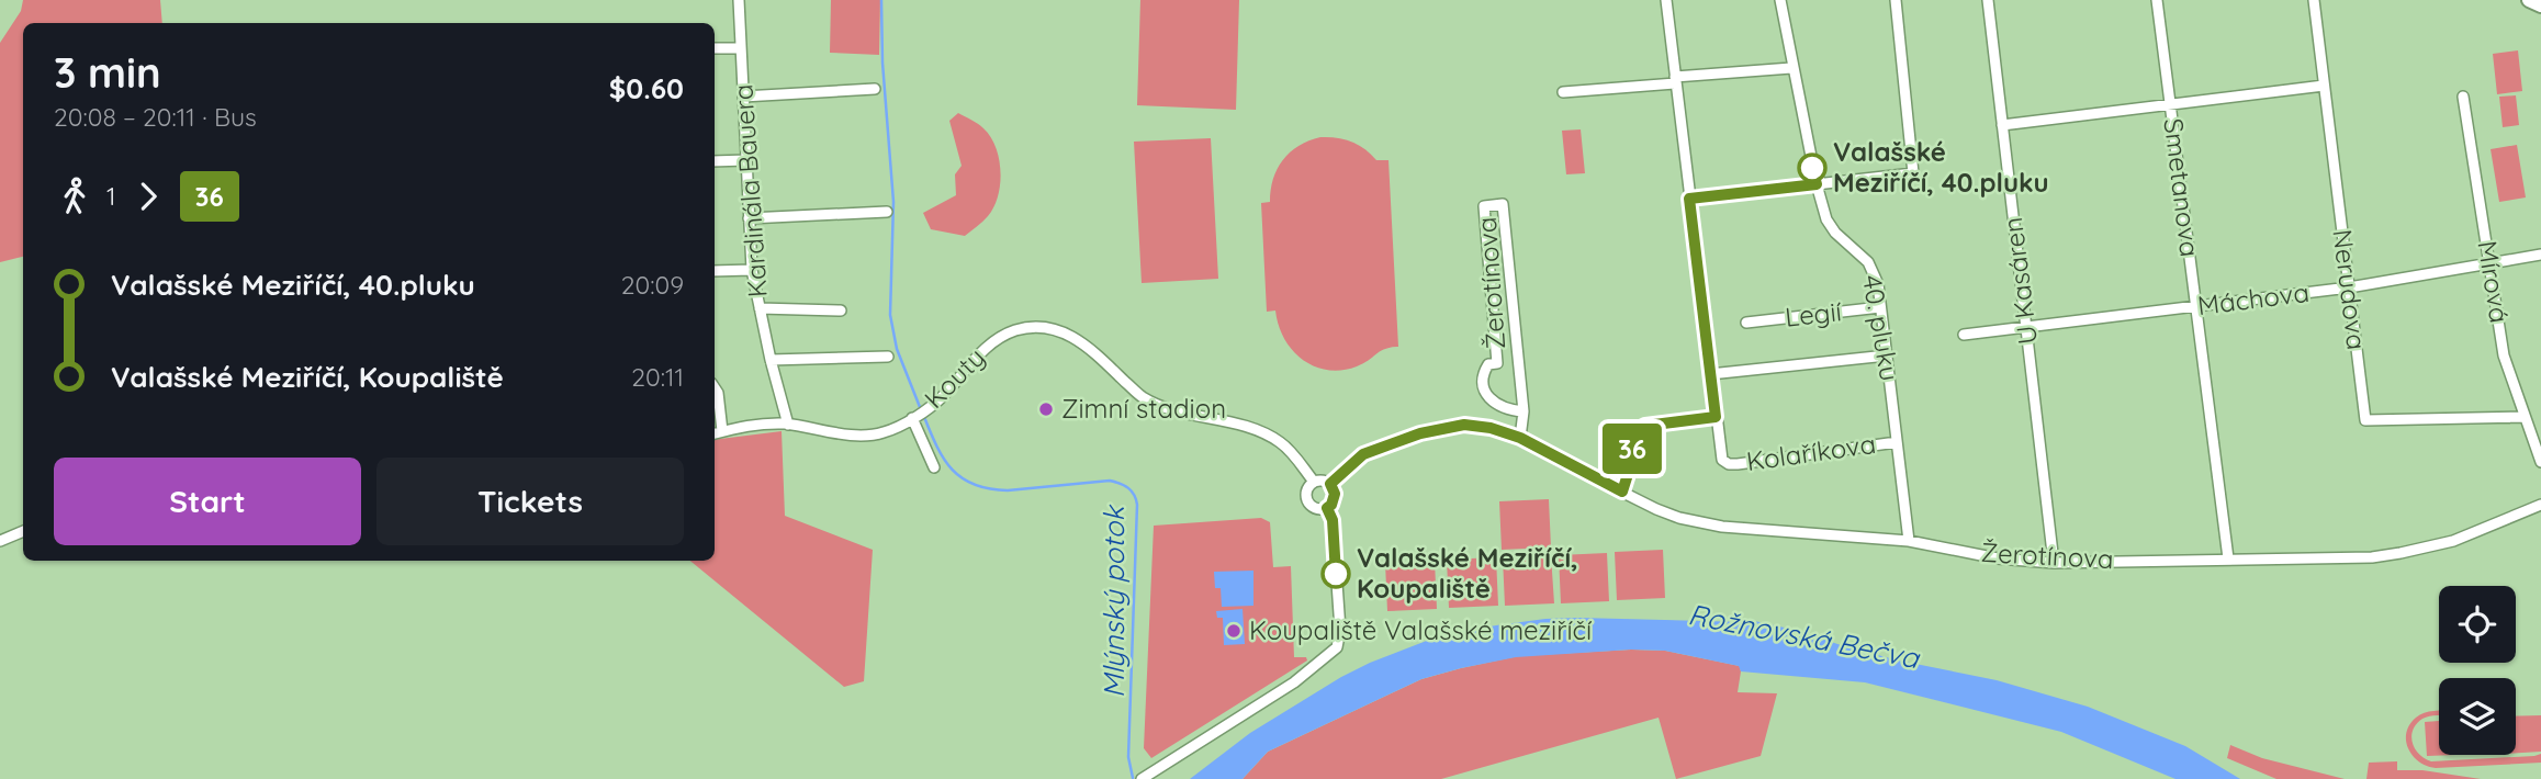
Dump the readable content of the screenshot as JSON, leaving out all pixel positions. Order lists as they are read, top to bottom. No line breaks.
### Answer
{"streets":{"street":["Smetanova","Kardinála Bauera","U Kasáren","Mírová","Žerotínova","Nerudova","Máchova","Legií","40. pluku","Kouty","Kolaříkova"]},"crossings":[["Smetanova","Žerotínova"],["Smetanova","Máchova"],["Kardinála Bauera","Kouty"],["U Kasáren","Žerotínova"],["U Kasáren","Máchova"],["Mírová","Nerudova"],["Mírová","Máchova"],["Žerotínova","40. pluku"],["Žerotínova","Kouty"],["Nerudova","Máchova"],["Legií","40. pluku"],["40. pluku","Kolaříkova"]],"water":["Mlýnský potok","Rožnovská Bečva"],"places":["Valašské Meziříčí, 40.pluku","Zimní stadion","Valašské Meziříčí, Koupaliště","Koupaliště Valašské meziříčí"],"lines":["bus line 36"],"page":{"on_map":"36","heading":["3 min","20:08 – 20:11 · Bus","$0.60"],"legs":["1","36"],"list":[{"name":"Valašské Meziříčí, 40.pluku","value":"20:09"},{"name":"Valašské Meziříčí, Koupaliště","value":"20:11"}],"buttons":["Start","Tickets"]}}
